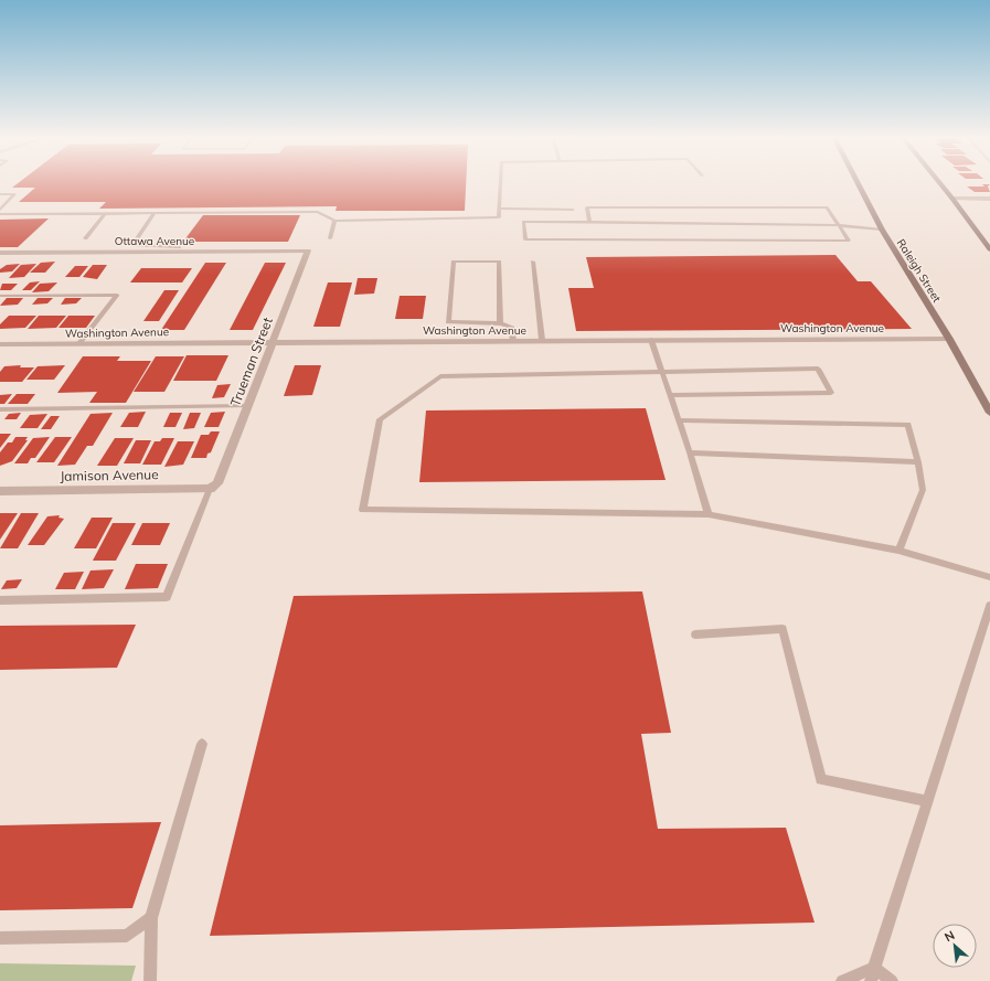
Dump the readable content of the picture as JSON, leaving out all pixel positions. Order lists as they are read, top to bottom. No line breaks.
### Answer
{"streets":{"street":["Ottawa Avenue","Raleigh Street","Washington Avenue","Trueman Street","Jamison Avenue"]},"crossings":[["Ottawa Avenue","Trueman Street"],["Raleigh Street","Washington Avenue"],["Washington Avenue","Trueman Street"],["Trueman Street","Jamison Avenue"]],"north":"top left"}
